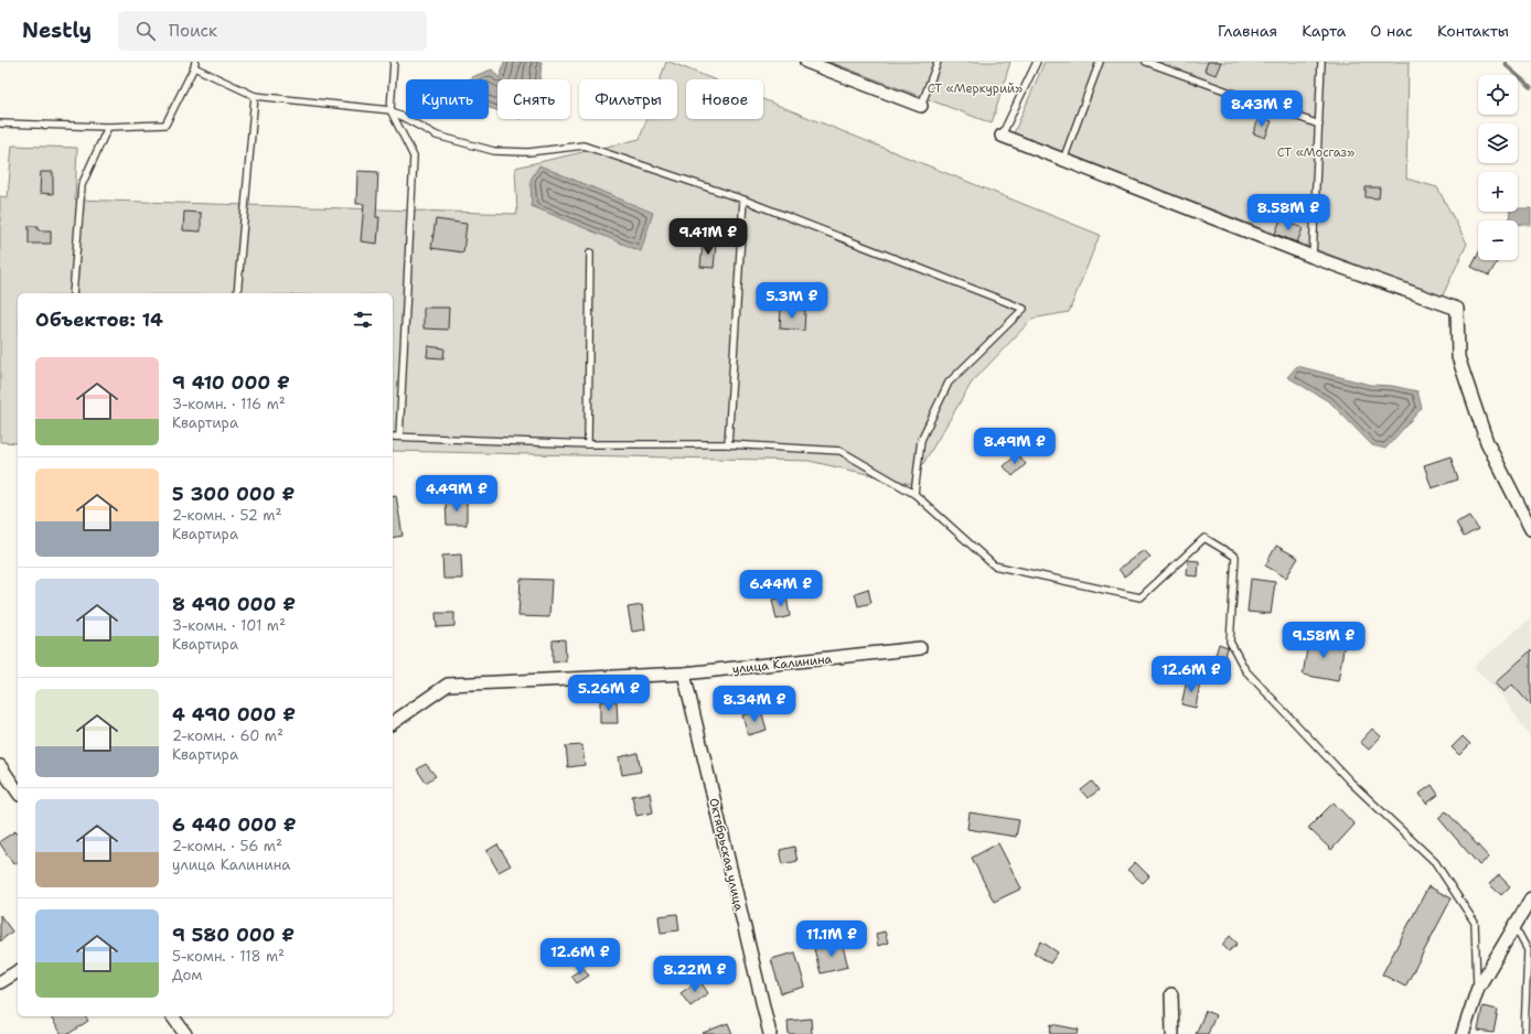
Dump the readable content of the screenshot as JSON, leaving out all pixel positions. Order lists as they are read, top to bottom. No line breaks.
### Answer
{"streets":{"street":["улица Калинина","Октябрьская улица"]},"crossings":[["улица Калинина","Октябрьская улица"]],"parks":["СТ «Меркурий»","СТ «Мосгаз»"],"page":{"header":"Nestly","search":"Поиск","nav":["Главная","Карта","О нас","Контакты"],"map_buttons":["+","−"],"chip":["Купить","Снять","Фильтры","Новое"],"price":["8.43M ₽","8.58M ₽","9.41M ₽","5.3M ₽","8.49M ₽","4.49M ₽","6.44M ₽","9.58M ₽","12.6M ₽","5.26M ₽","8.34M ₽","11.1M ₽","12.6M ₽","8.22M ₽"],"heading":"Объектов: 14","list":[{"name":"9 410 000 ₽","note":"3-комн. · 116 m² · Квартира"},{"name":"5 300 000 ₽","note":"2-комн. · 52 m² · Квартира"},{"name":"8 490 000 ₽","note":"3-комн. · 101 m² · Квартира"},{"name":"4 490 000 ₽","note":"2-комн. · 60 m² · Квартира"},{"name":"6 440 000 ₽","note":"2-комн. · 56 m² · улица Калинина"},{"name":"9 580 000 ₽","note":"5-комн. · 118 m² · Дом"}]}}
